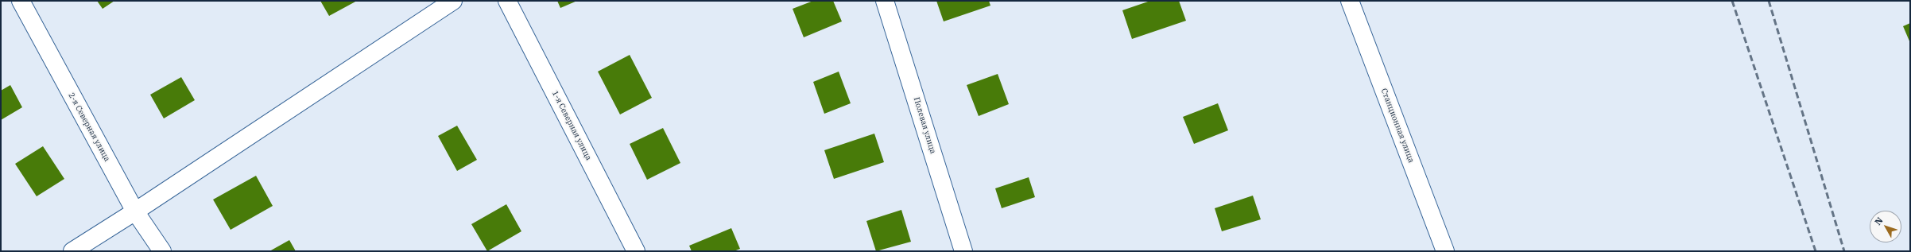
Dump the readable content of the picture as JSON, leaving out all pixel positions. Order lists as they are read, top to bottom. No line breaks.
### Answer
{"streets":{"street":["1-я Северная улица","Полевая улица","Станционная улица","2-я Северная улица"]},"north":"top left"}
